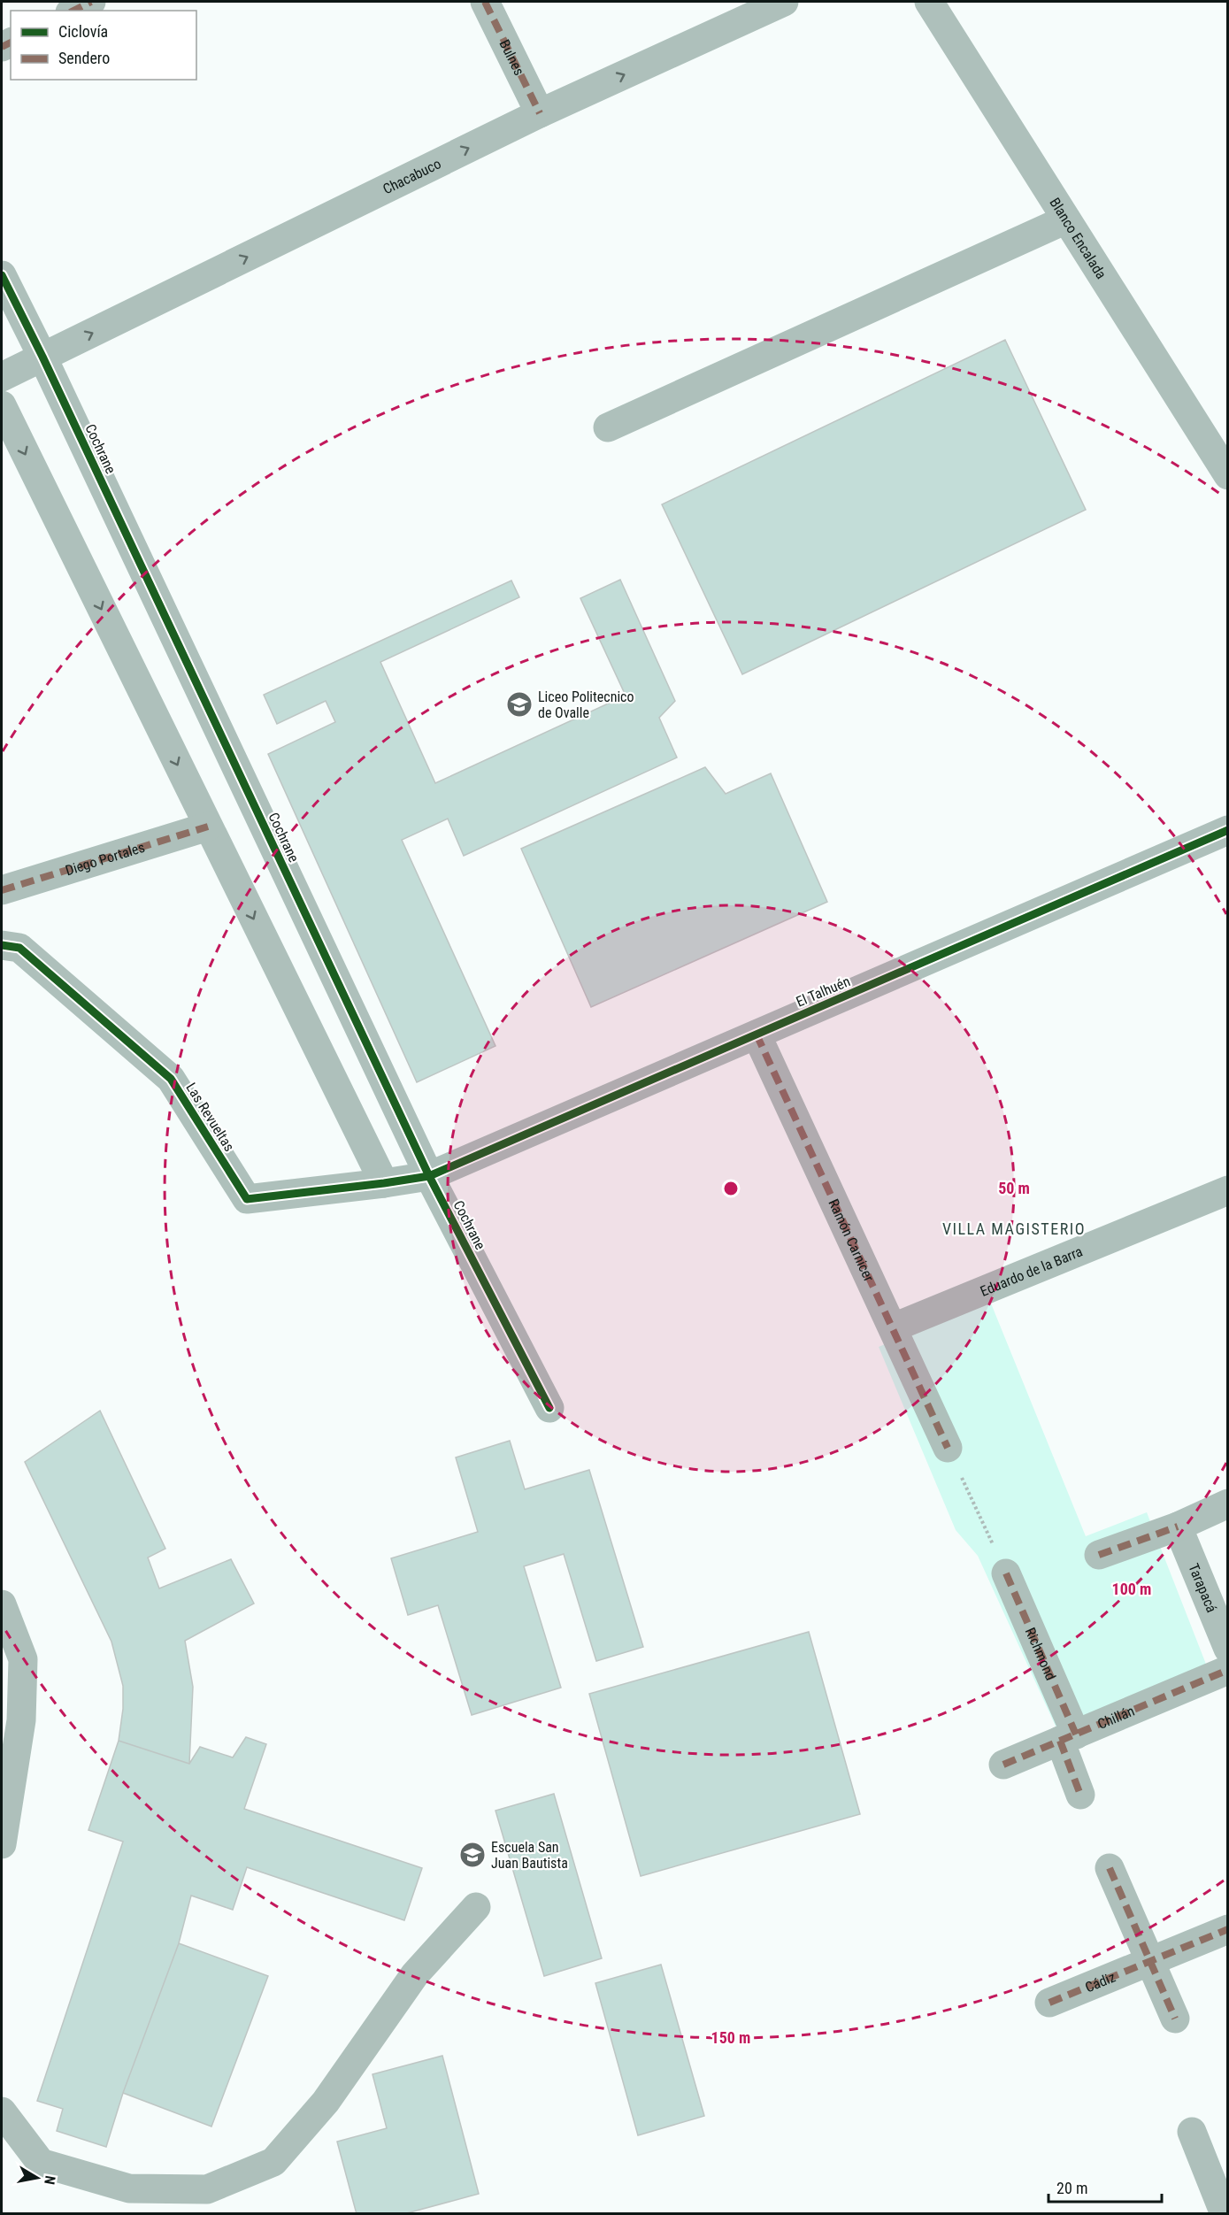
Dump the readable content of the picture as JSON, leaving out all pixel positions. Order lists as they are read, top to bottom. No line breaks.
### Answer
{"streets":{"street":["Bulnes","Chacabuco","Blanco Encalada","Cochrane","Diego Portales","El Talhuén","Las Revueltas","Ramón Carnicer","Eduardo de la Barra","Tarapacá","Richmond","Chillán","Cádiz"]},"crossings":[["Bulnes","Chacabuco"],["Chacabuco","Cochrane"],["Cochrane","El Talhuén"],["Cochrane","Las Revueltas"],["El Talhuén","Las Revueltas"],["El Talhuén","Ramón Carnicer"],["Ramón Carnicer","Eduardo de la Barra"],["Richmond","Chillán"]],"one_way":["Chacabuco"],"districts":["VILLA MAGISTERIO"],"places":{"school or university":["Liceo Politecnico de Ovalle","Escuela San Juan Bautista"]},"legend":["Ciclovía","Sendero"],"scale_bar":"20 m","north":"right","rings":["50 m","100 m","150 m"]}
